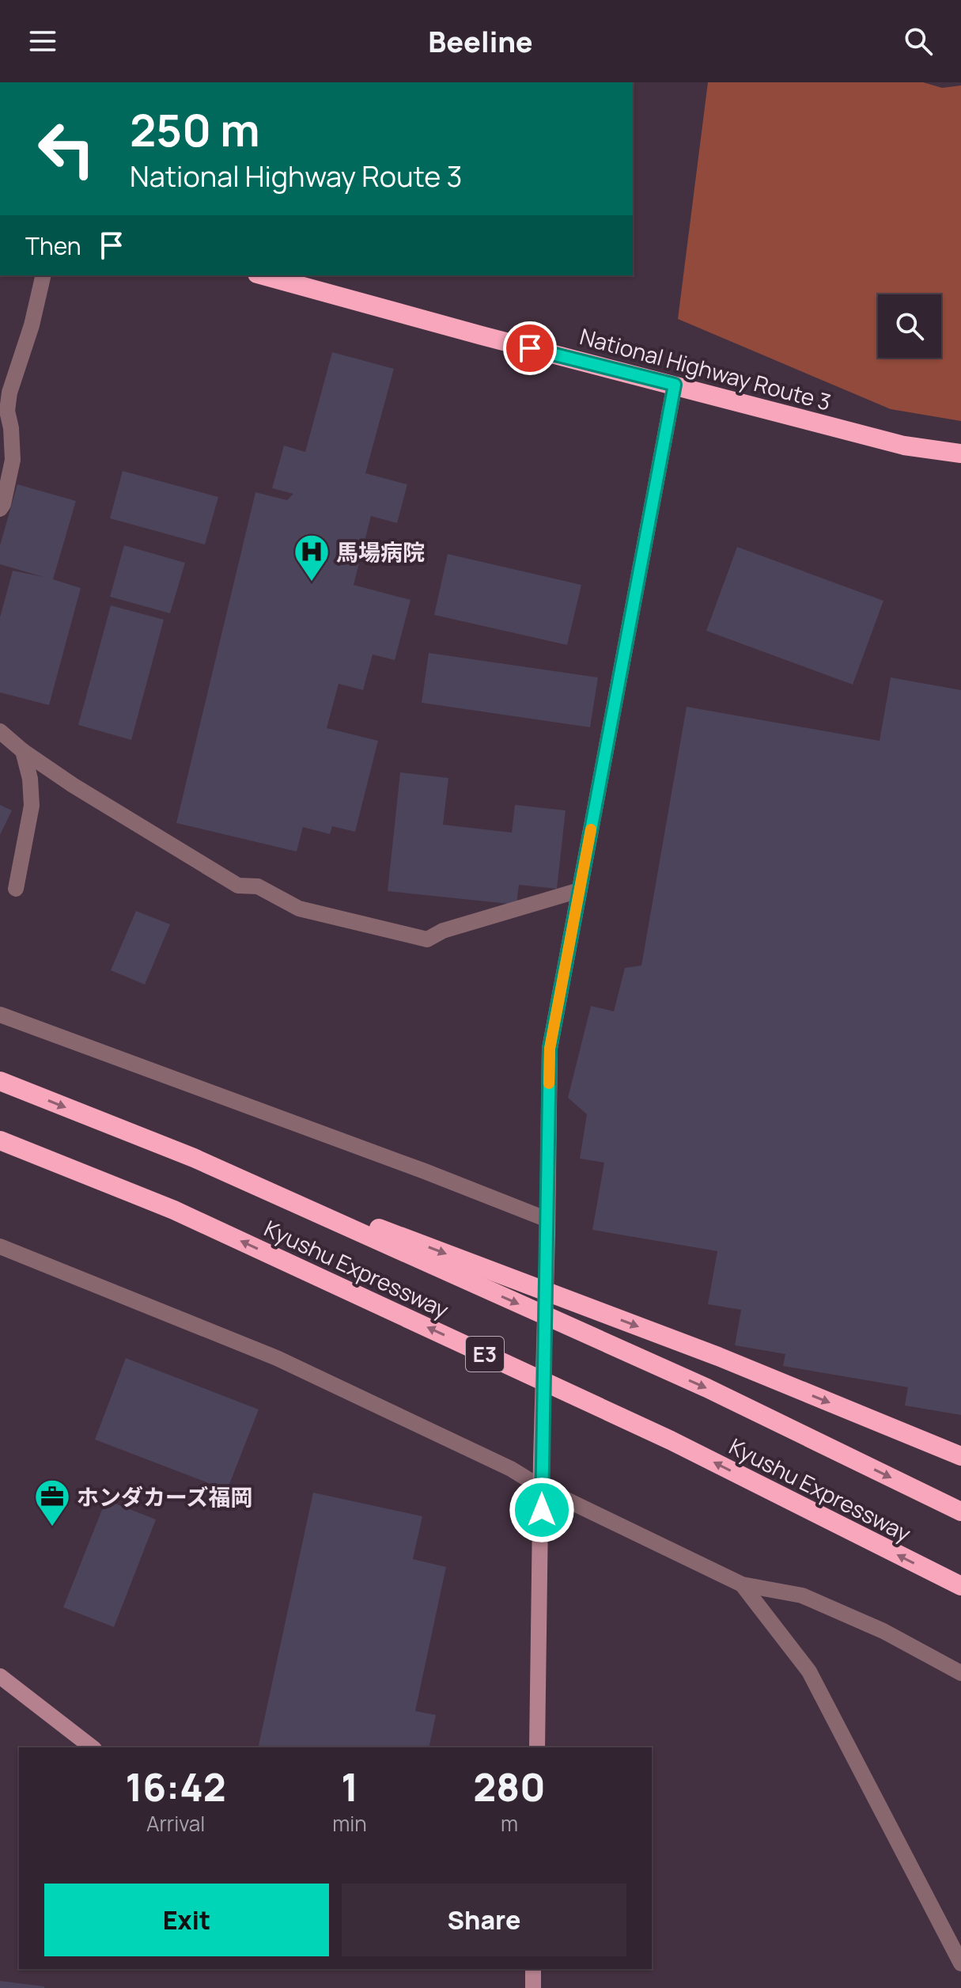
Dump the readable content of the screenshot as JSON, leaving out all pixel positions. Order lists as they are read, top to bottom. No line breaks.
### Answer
{"streets":{"highway":["National Highway Route 3","Kyushu Expressway","E3"]},"places":{"hospital":["馬場病院"],"office":["ホンダカーズ福岡"]},"page":{"header":"Beeline","turn":["250 m","National Highway Route 3"],"then":"Then","eta":["16:42","Arrival","1","min","280","m"],"buttons":["Exit","Share"]}}
